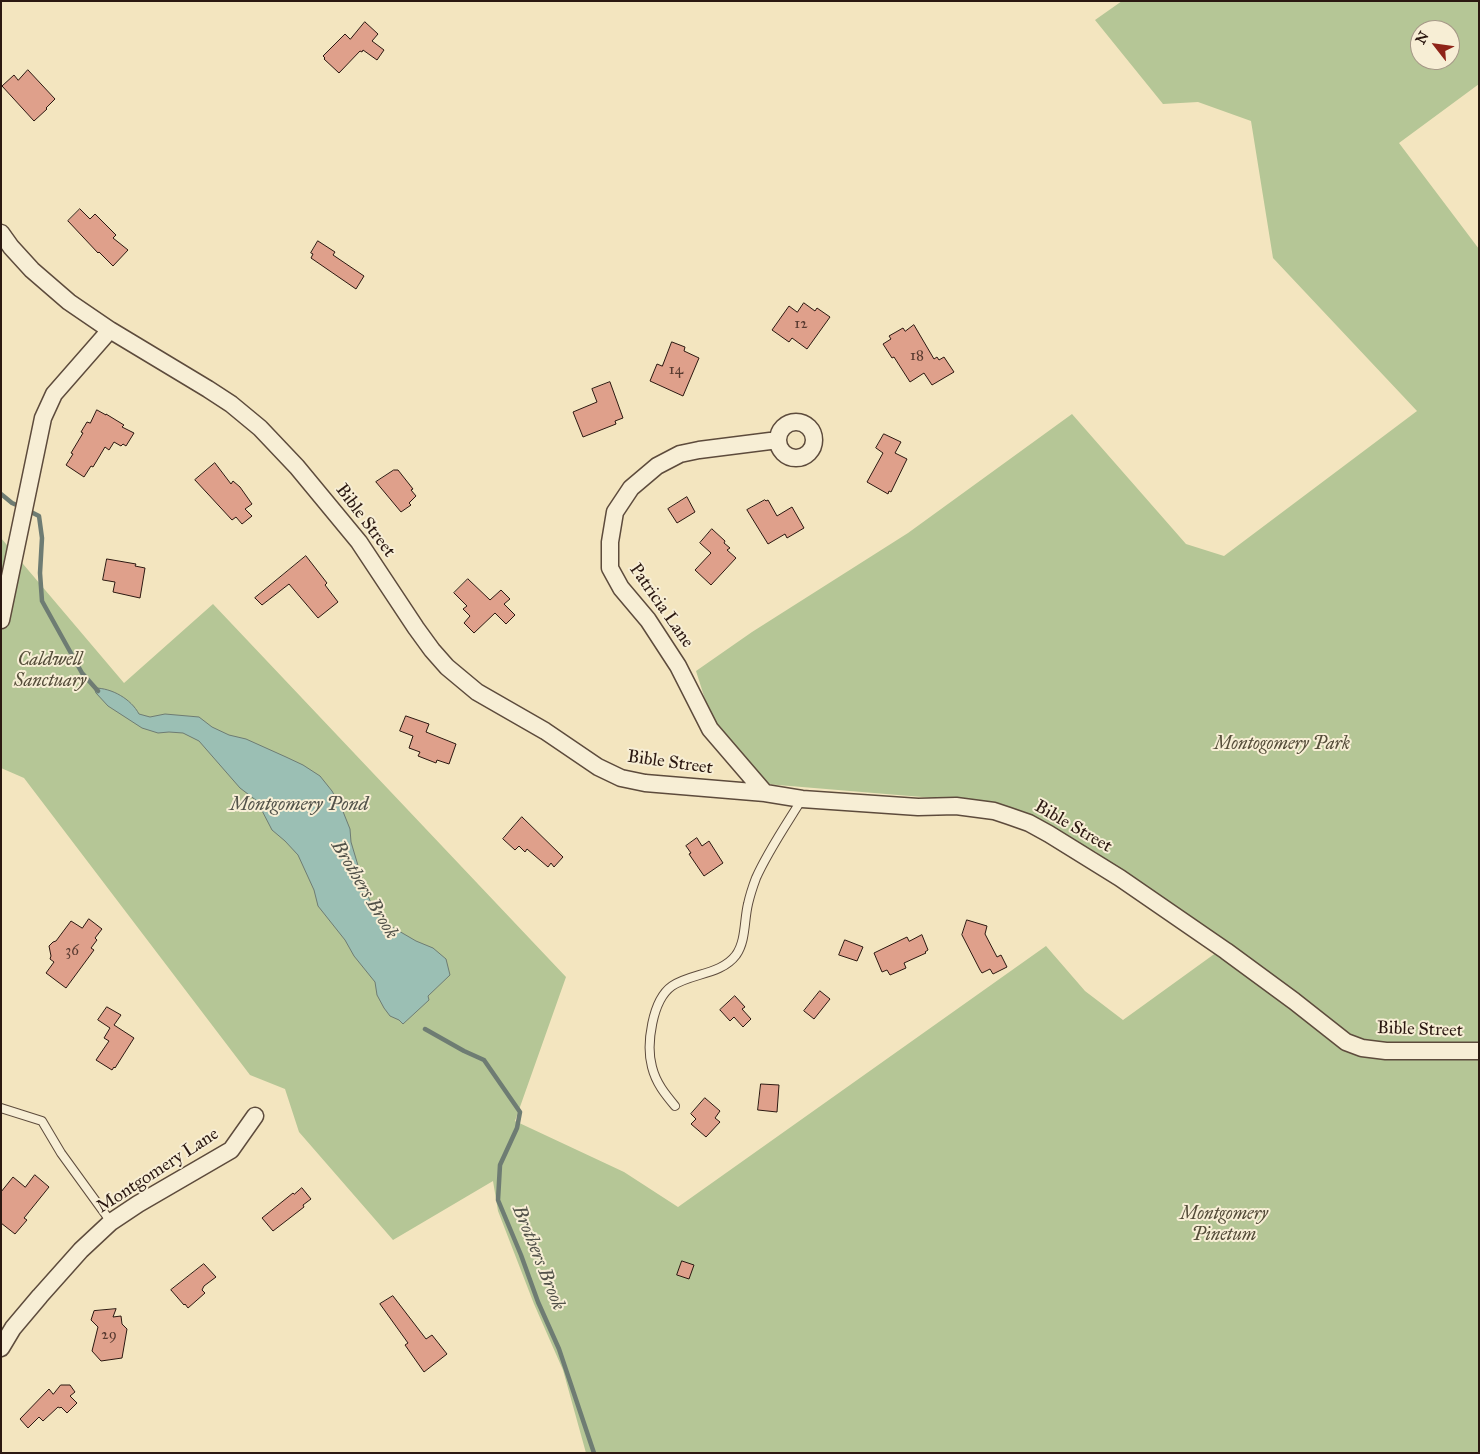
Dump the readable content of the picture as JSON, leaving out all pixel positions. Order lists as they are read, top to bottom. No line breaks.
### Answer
{"streets":{"street":["Bible Street","Patricia Lane","Montgomery Lane"]},"crossings":[["Bible Street","Patricia Lane"]],"water":["Montgomery Pond","Brothers Brook"],"parks":["Caldwell Sanctuary","Montogomery Park","Montgomery Pinetum"],"house_numbers":["12","18","14","36","29"],"north":"top left"}
